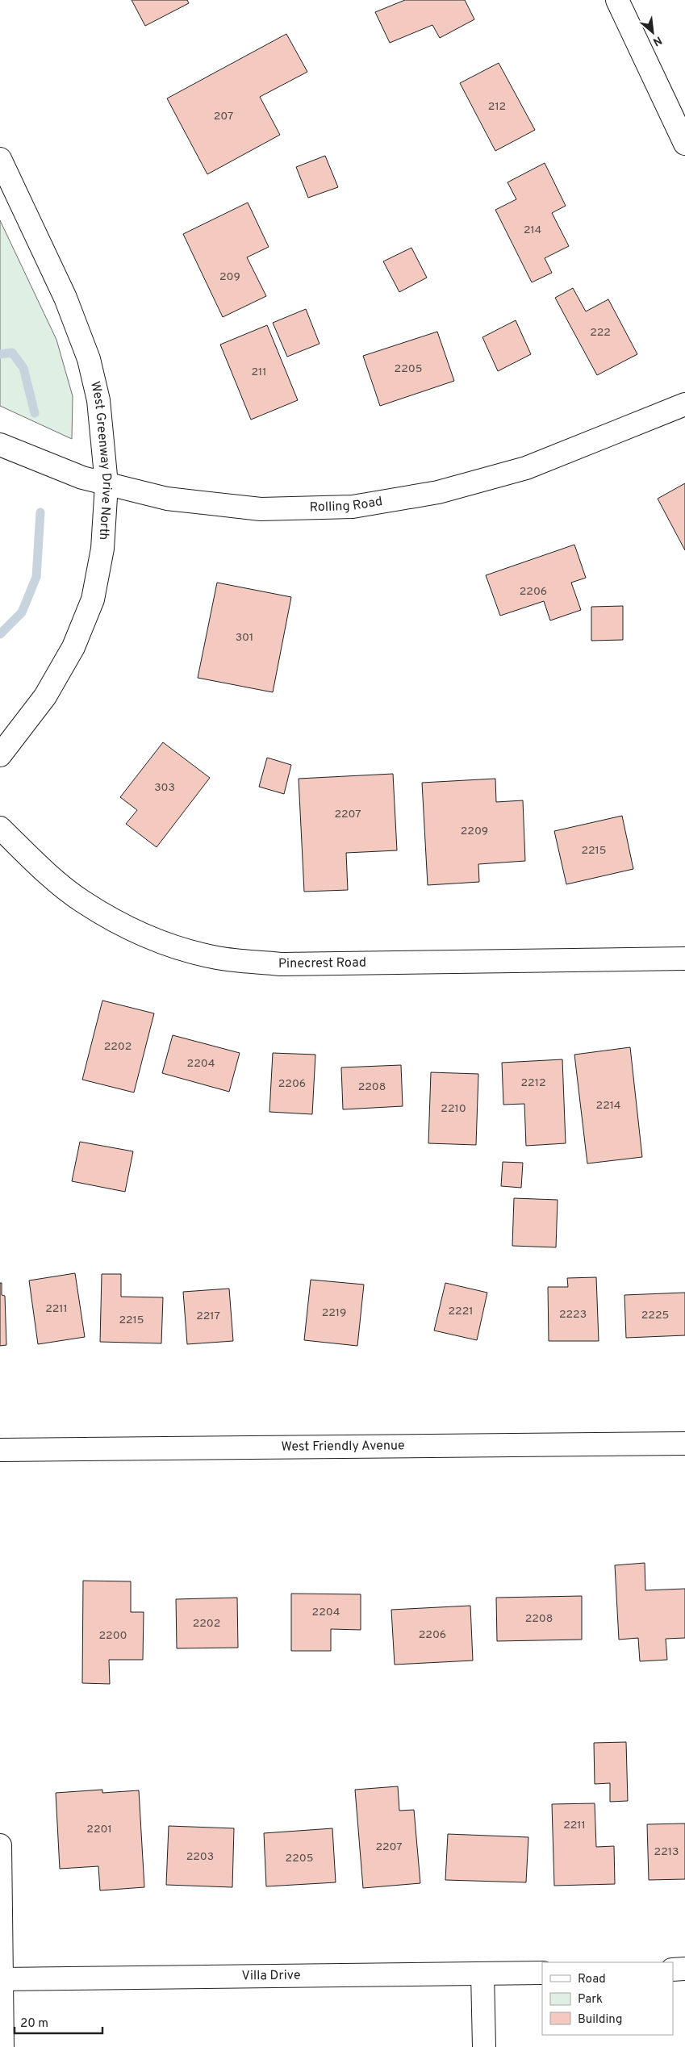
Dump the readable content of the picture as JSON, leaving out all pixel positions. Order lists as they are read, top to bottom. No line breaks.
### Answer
{"streets":{"street":["West Greenway Drive North","Rolling Road","Pinecrest Road","West Friendly Avenue","Villa Drive"]},"crossings":[["West Greenway Drive North","Rolling Road"]],"house_numbers":["212","207","214","209","222","2205","211","2206","301","303","2207","2209","2215","2202","2204","2212","2206","2208","2214","2210","2211","2221","2219","2223","2225","2217","2215","2204","2208","2202","2206","2200","2211","2201","2207","2213","2203","2205"],"legend":["Road","Park","Building"],"scale_bar":"20 m","north":"bottom right"}
